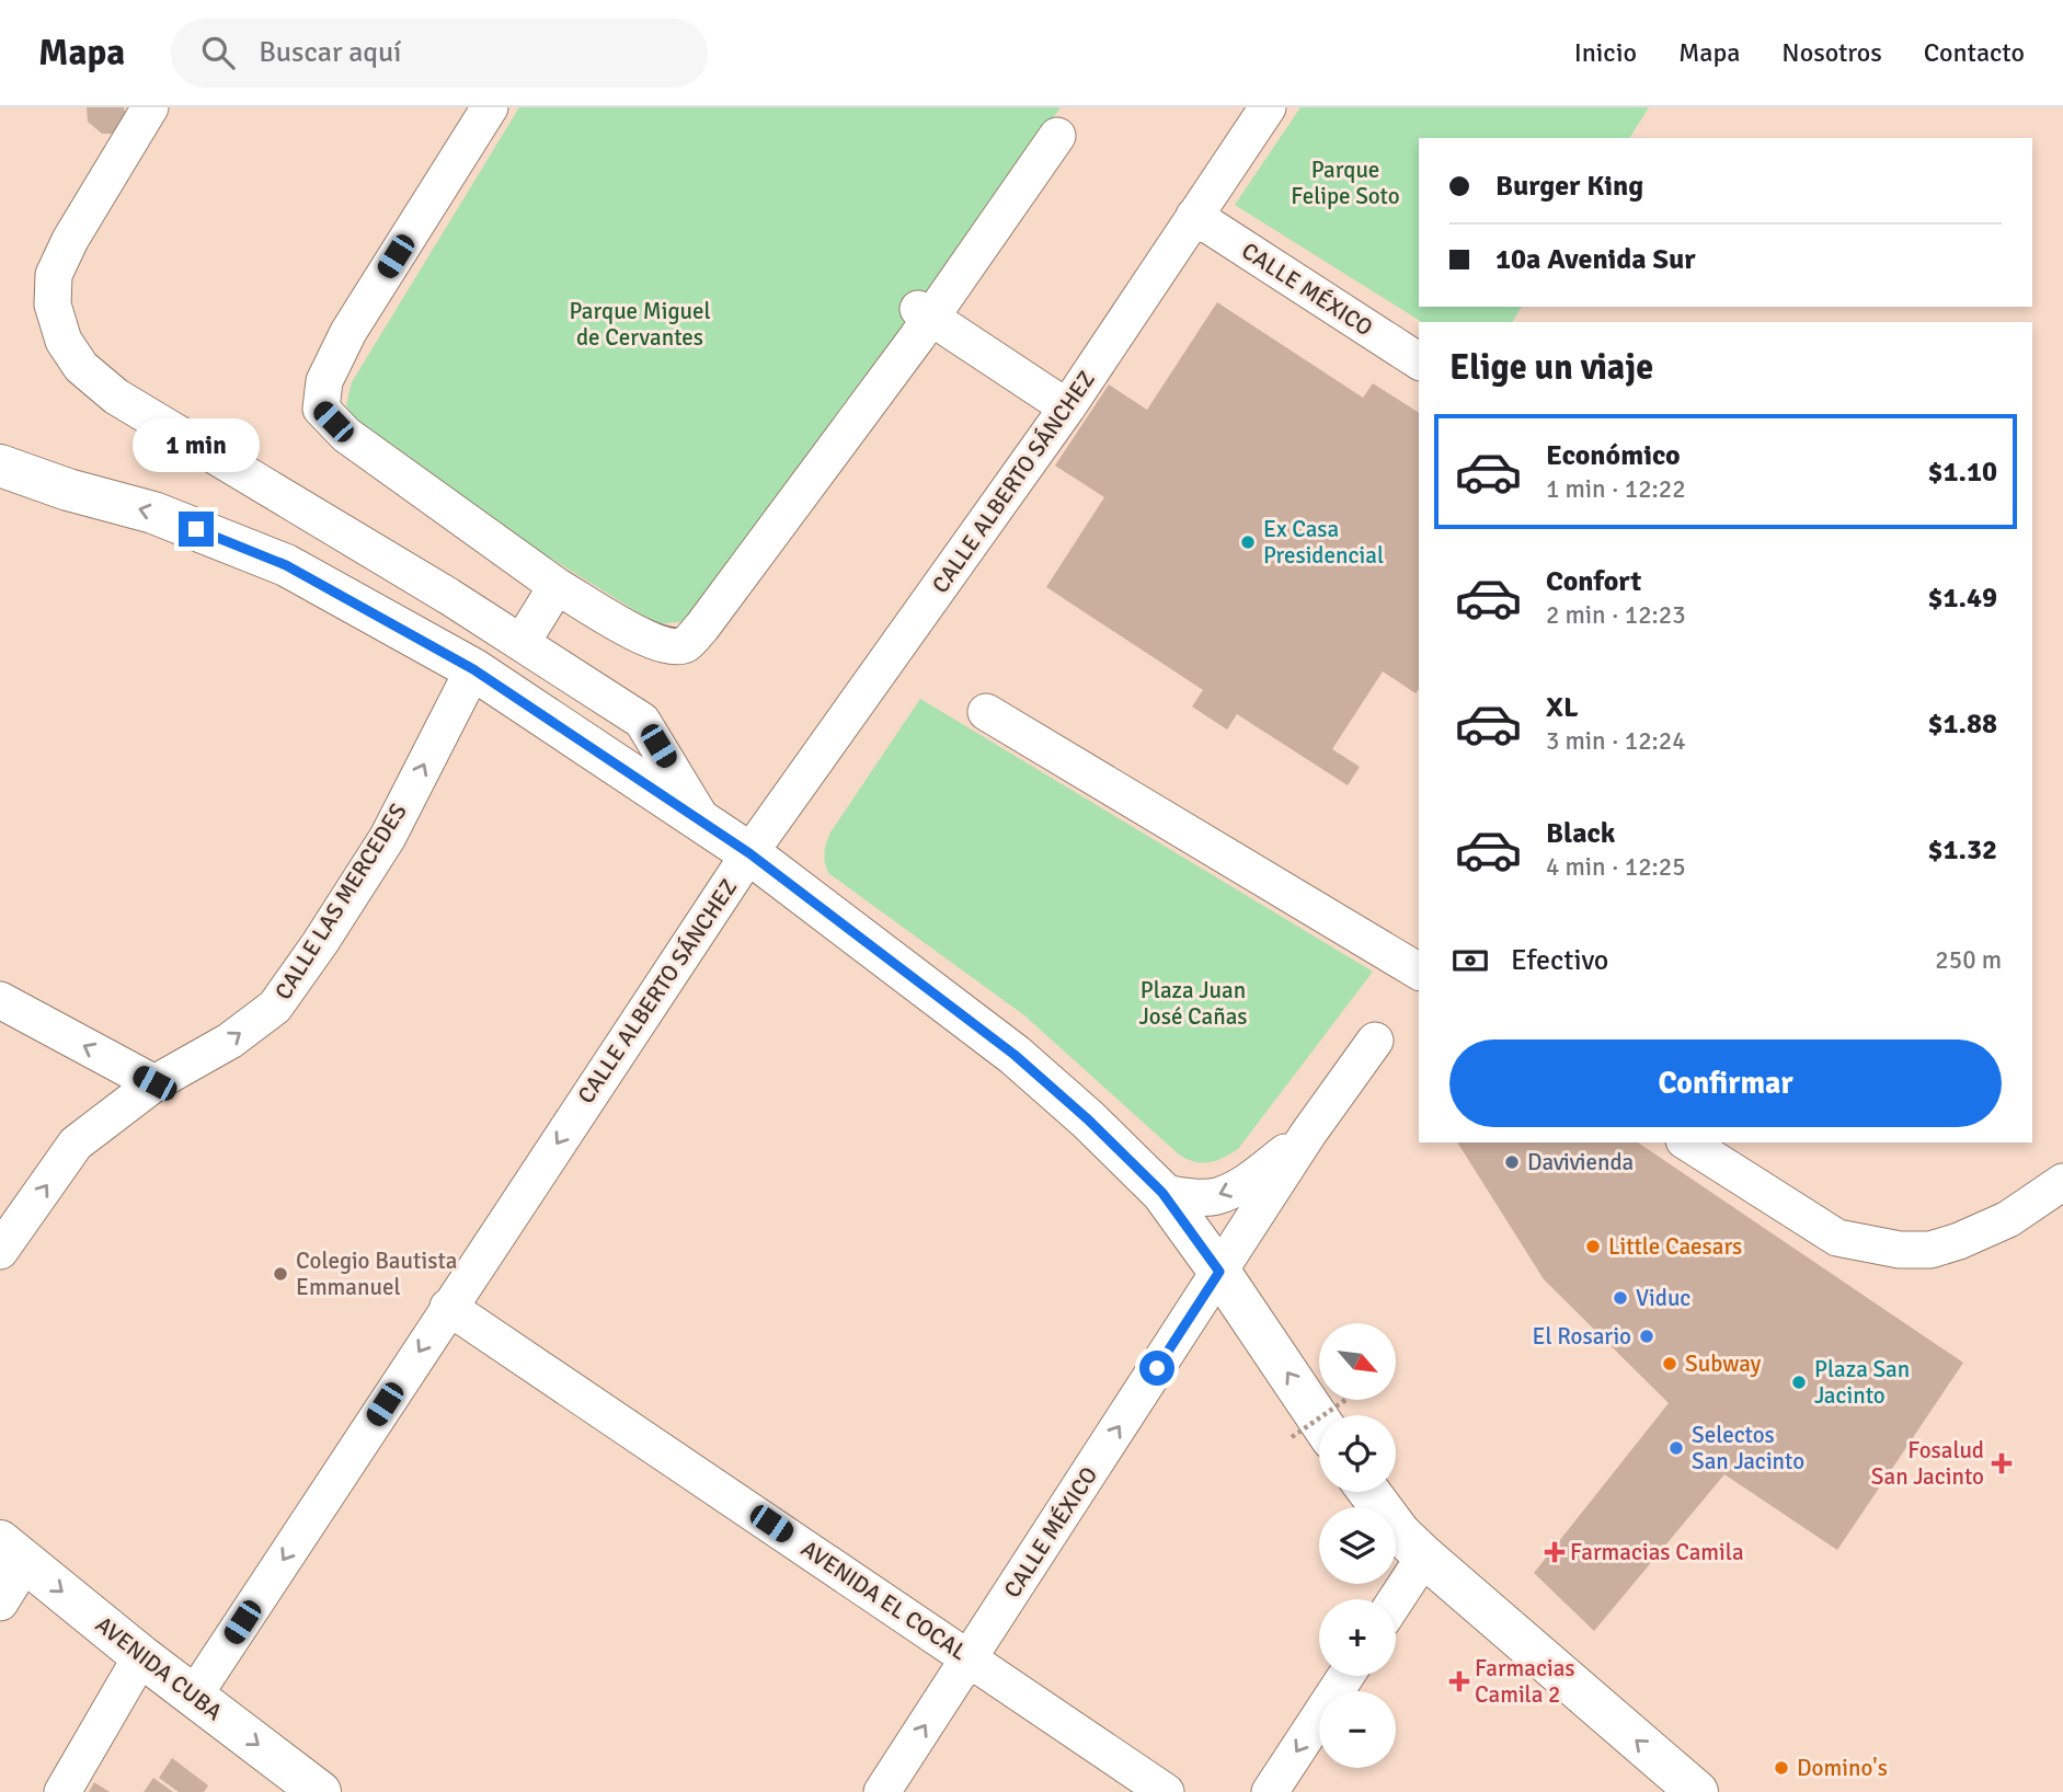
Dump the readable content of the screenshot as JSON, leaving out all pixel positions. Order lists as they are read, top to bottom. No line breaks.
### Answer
{"streets":{"main road":["AVENIDA CUBA"],"street":["CALLE MÉXICO","CALLE ALBERTO SÁNCHEZ","CALLE LAS MERCEDES","AVENIDA EL COCAL"]},"crossings":[["CALLE MÉXICO","CALLE ALBERTO SÁNCHEZ"],["CALLE MÉXICO","AVENIDA EL COCAL"],["CALLE ALBERTO SÁNCHEZ","AVENIDA EL COCAL"],["CALLE ALBERTO SÁNCHEZ","AVENIDA CUBA"]],"one_way":["CALLE ALBERTO SÁNCHEZ","CALLE LAS MERCEDES","AVENIDA CUBA"],"parks":["Parque Felipe Soto","Parque Miguel de Cervantes","Plaza Juan José Cañas"],"places":{"other":["Ex Casa Presidencial","Davivienda","Little Caesars","Colegio Bautista Emmanuel","Viduc","El Rosario","Subway","Plaza San Jacinto","Selectos San Jacinto","Domino's"],"health":["Fosalud San Jacinto","Farmacias Camila","Farmacias Camila 2"]},"north":"bottom right","page":{"header":"Mapa","search":"Buscar aquí","nav":["Inicio","Mapa","Nosotros","Contacto"],"banner":["Burger King","10a Avenida Sur"],"heading":"Elige un viaje","list":[{"name":"Económico","note":"1 min · 12:22","value":"$1.10"},{"name":"Confort","note":"2 min · 12:23","value":"$1.49"},{"name":"XL","note":"3 min · 12:24","value":"$1.88"},{"name":"Black","note":"4 min · 12:25","value":"$1.32"}],"bubble":"1 min","pay":["Efectivo","250 m"],"buttons":"Confirmar","map_buttons":["+","−"]}}
